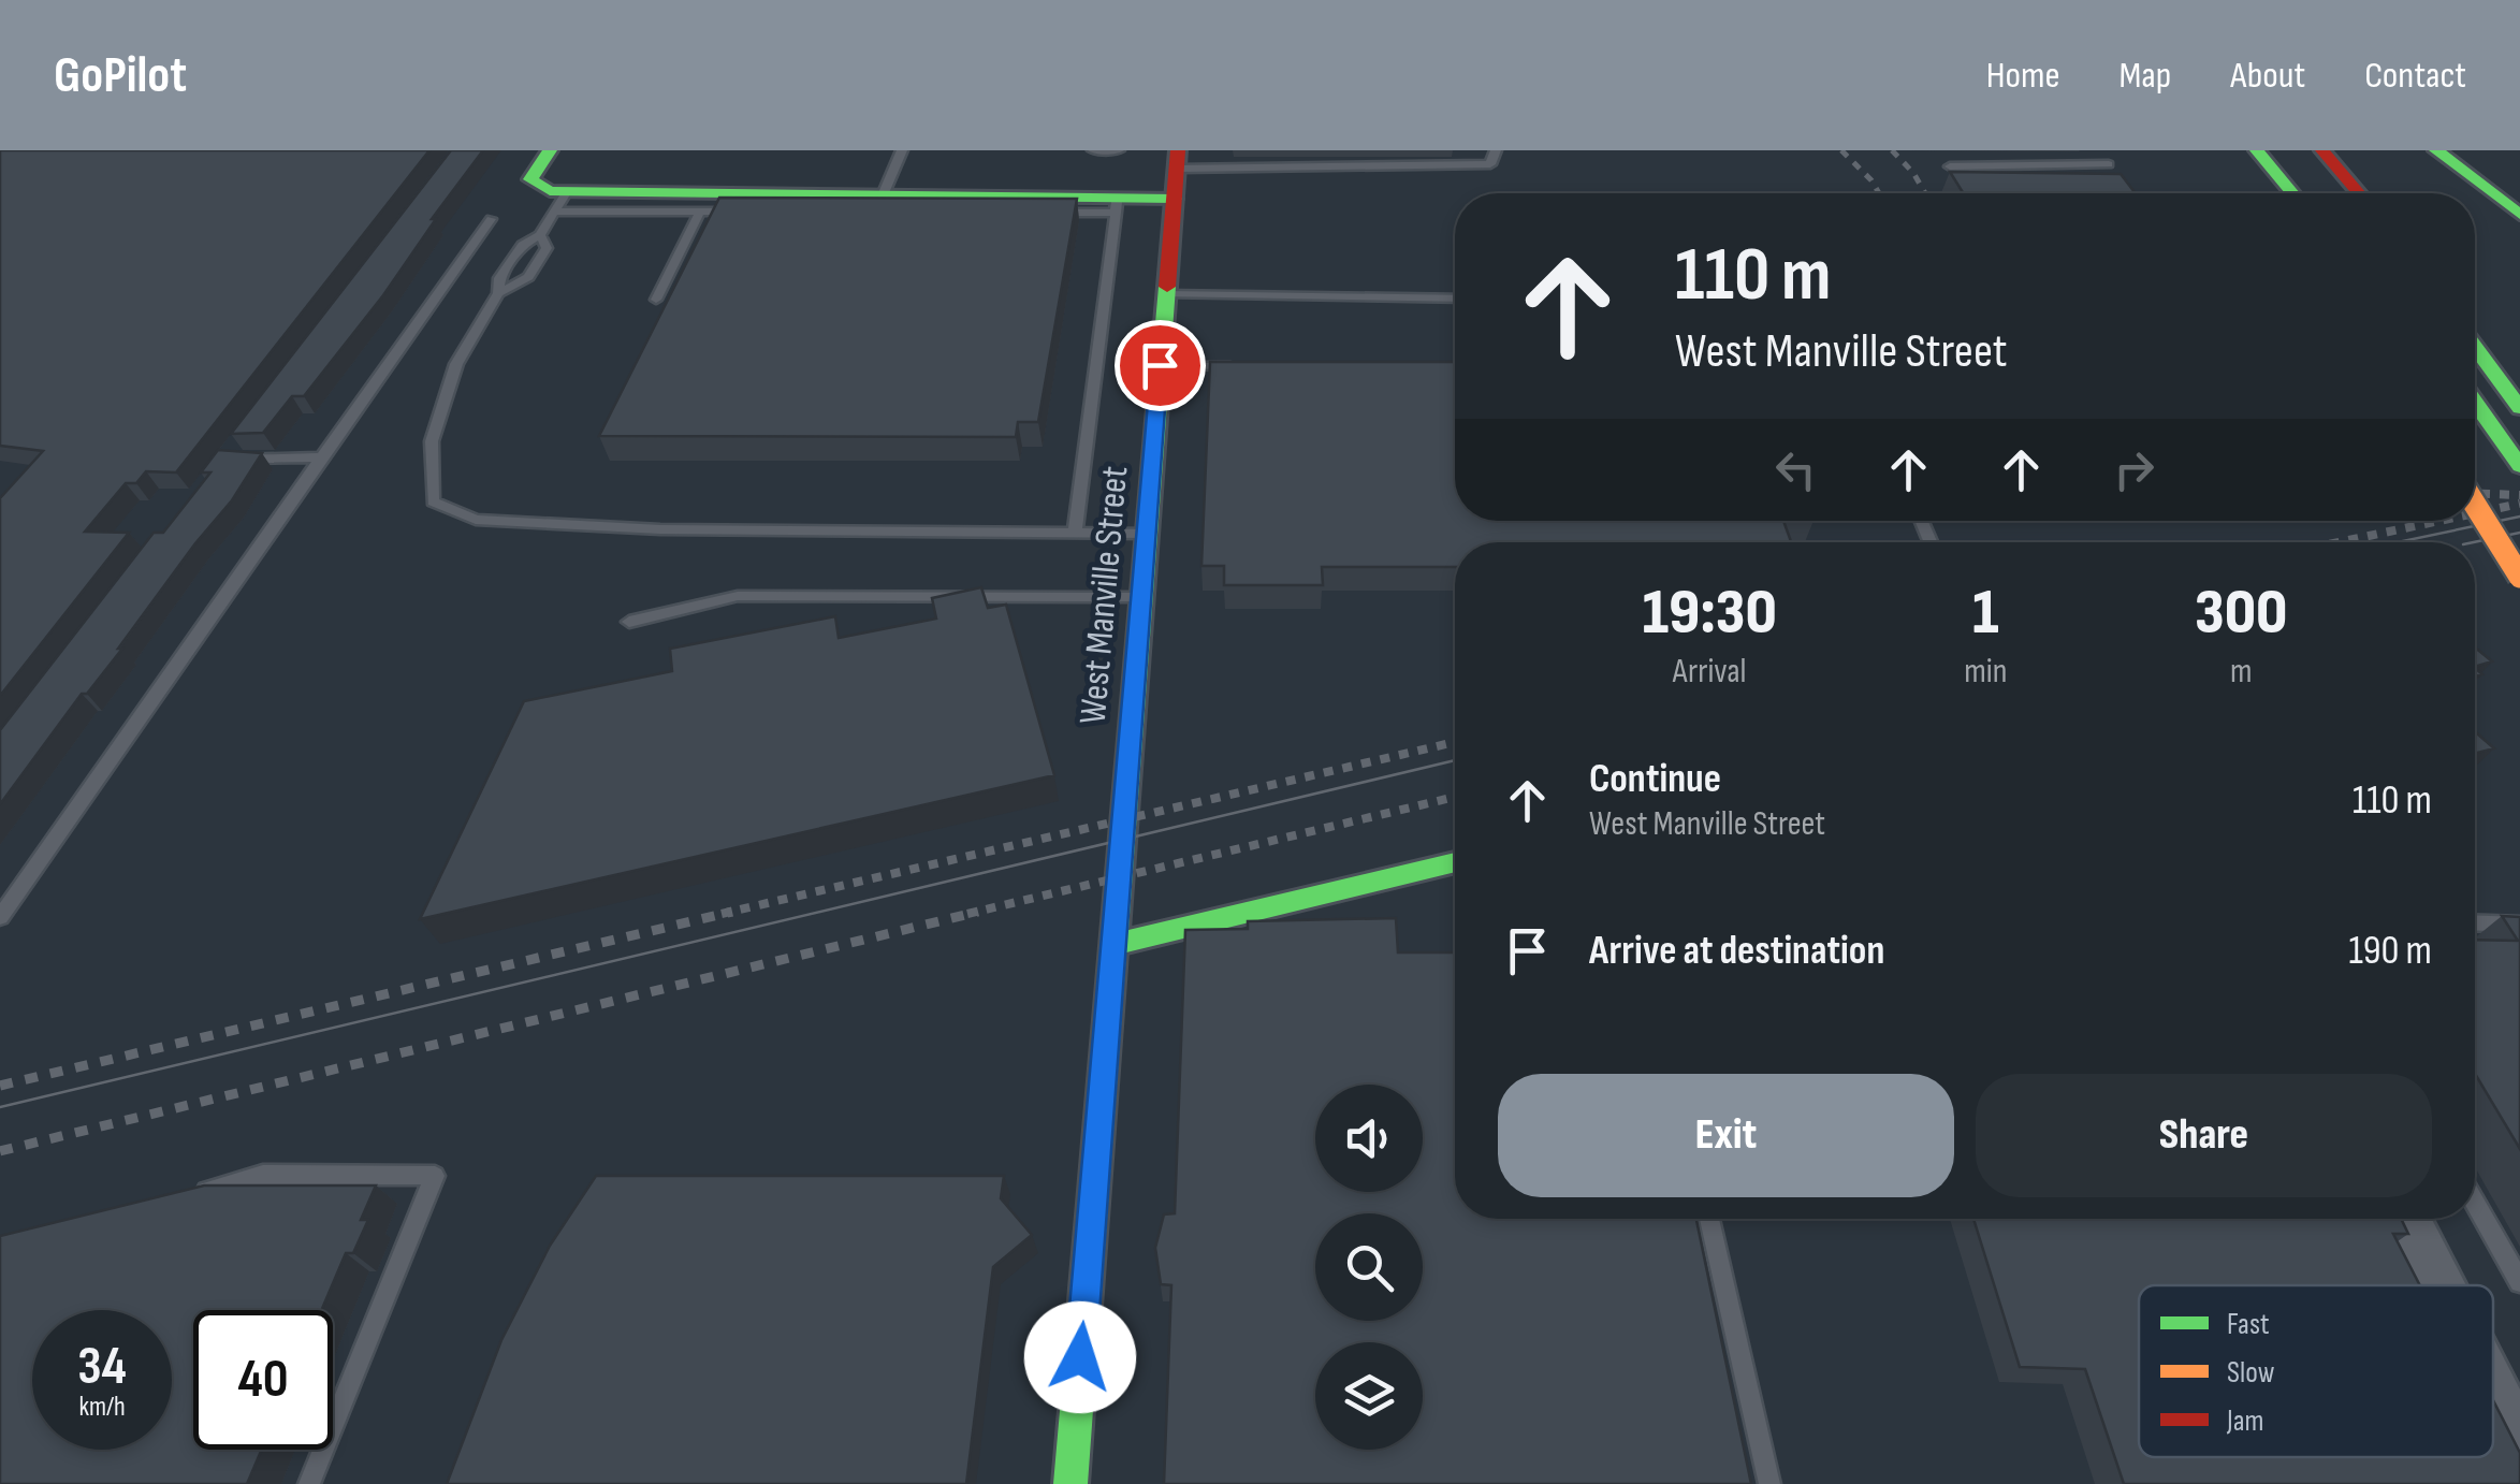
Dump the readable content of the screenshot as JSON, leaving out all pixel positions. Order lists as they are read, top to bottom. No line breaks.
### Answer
{"streets":{"main road":["West Manville Street"]},"legend":["Fast","Slow","Jam"],"page":{"header":"GoPilot","nav":["Home","Map","About","Contact"],"turn":["110 m","West Manville Street"],"eta":["19:30","Arrival","1","min","300","m"],"list":[{"name":"Continue","note":"West Manville Street","value":"110 m"},{"name":"Arrive at destination","value":"190 m"}],"buttons":["Exit","Share"],"speed":"34 km/h","limit":"40"}}
